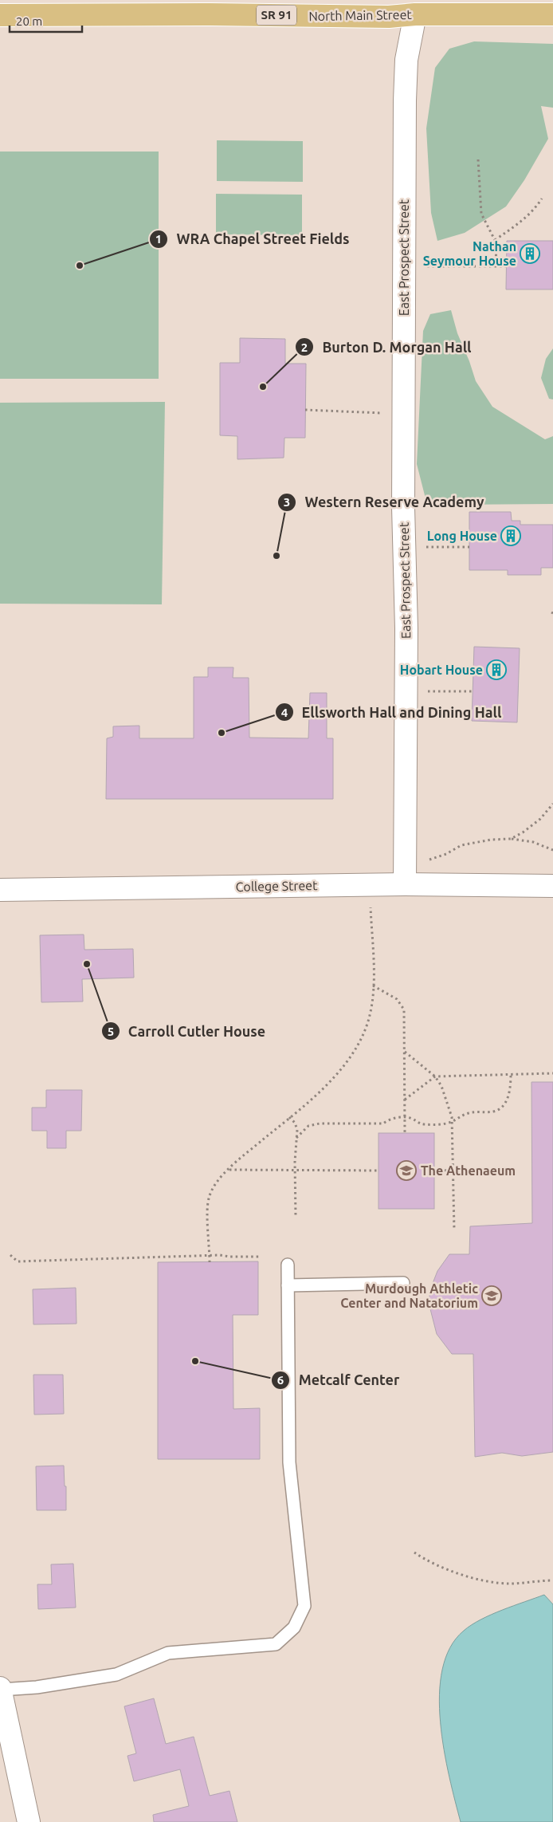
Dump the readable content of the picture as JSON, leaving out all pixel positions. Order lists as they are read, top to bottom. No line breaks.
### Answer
{"streets":{"main road":["SR 91","North Main Street"],"street":["East Prospect Street","College Street"]},"crossings":[["North Main Street","East Prospect Street"],["East Prospect Street","College Street"]],"places":{"building":["Nathan Seymour House","Long House","Hobart House"],"other":["WRA Chapel Street Fields","Burton D. Morgan Hall","Western Reserve Academy","Ellsworth Hall and Dining Hall","Carroll Cutler House","Metcalf Center"],"school or university":["The Athenaeum","Murdough Athletic Center and Natatorium"]},"scale_bar":"20 m"}
